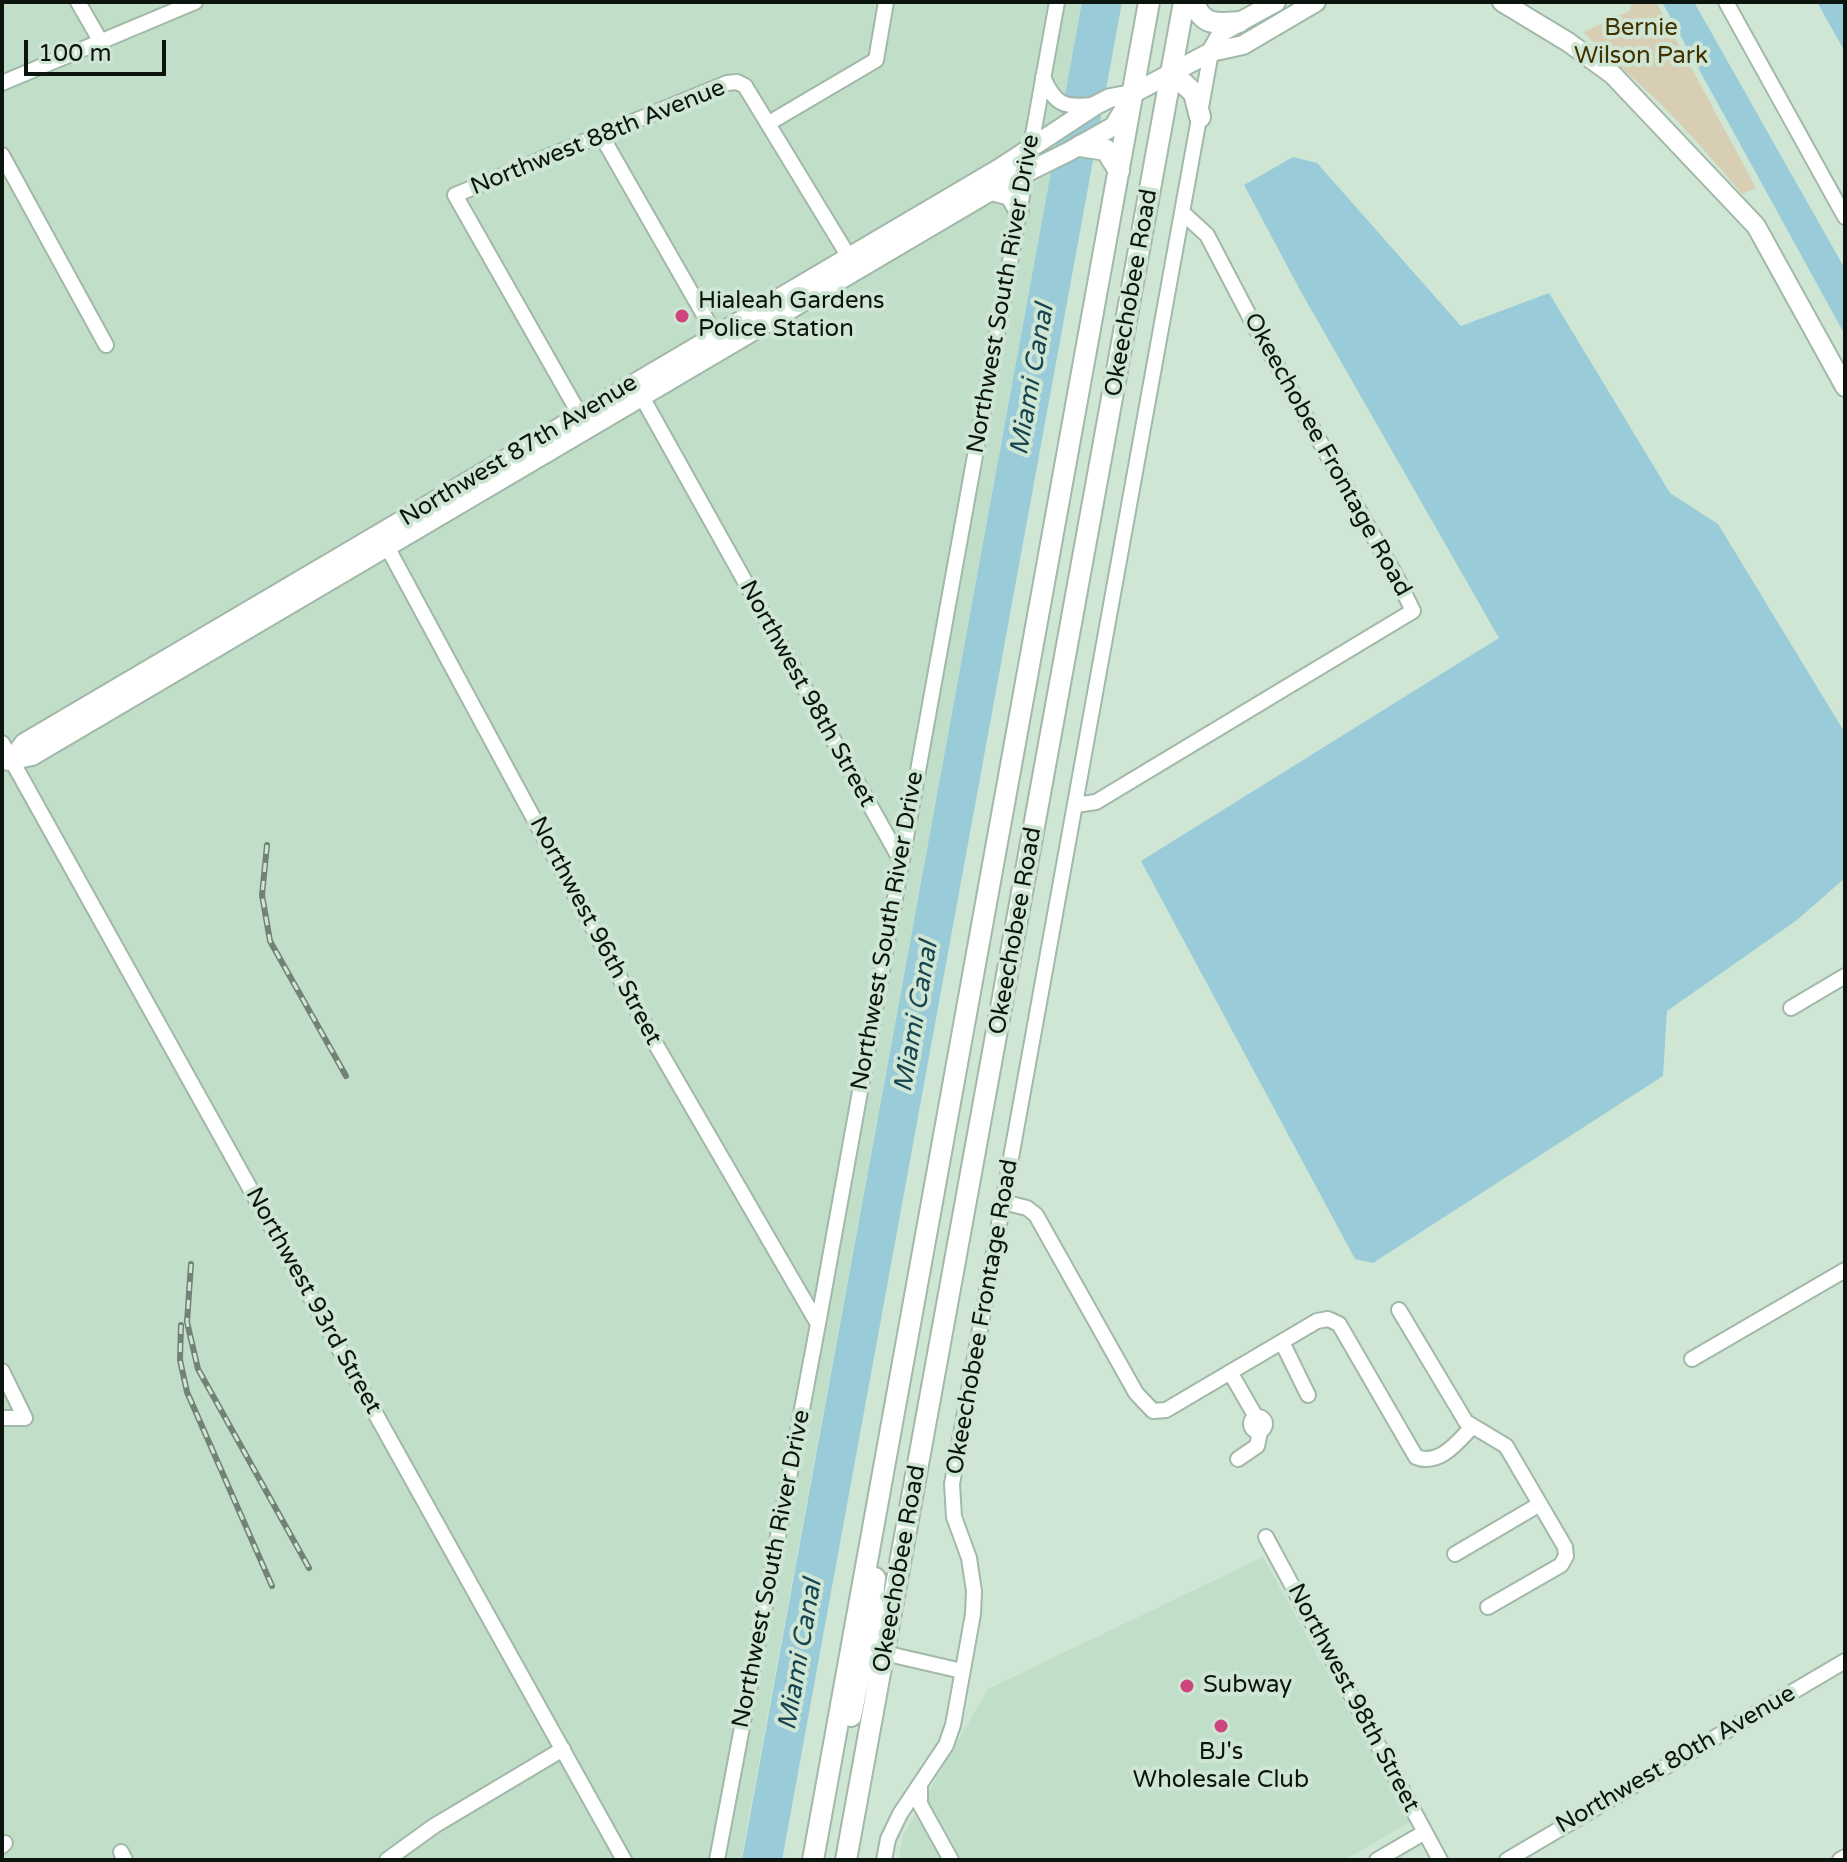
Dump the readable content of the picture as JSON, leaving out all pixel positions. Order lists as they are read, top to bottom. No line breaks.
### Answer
{"streets":{"highway":["Okeechobee Road"],"main road":["Northwest 87th Avenue"],"street":["Northwest 88th Avenue","Northwest South River Drive","Okeechobee Frontage Road","Northwest 98th Street","Northwest 96th Street","Northwest 93rd Street","Northwest 80th Avenue"]},"crossings":[["Northwest 88th Avenue","Northwest 87th Avenue"],["Northwest South River Drive","Northwest 87th Avenue"],["Northwest South River Drive","Northwest 98th Street"],["Northwest South River Drive","Northwest 96th Street"],["Northwest 87th Avenue","Northwest 98th Street"],["Northwest 87th Avenue","Northwest 96th Street"],["Northwest 87th Avenue","Northwest 93rd Street"]],"water":["Miami Canal"],"parks":["Bernie Wilson Park"],"places":["Hialeah Gardens Police Station","Subway","BJ's Wholesale Club"],"scale_bar":"100 m"}
